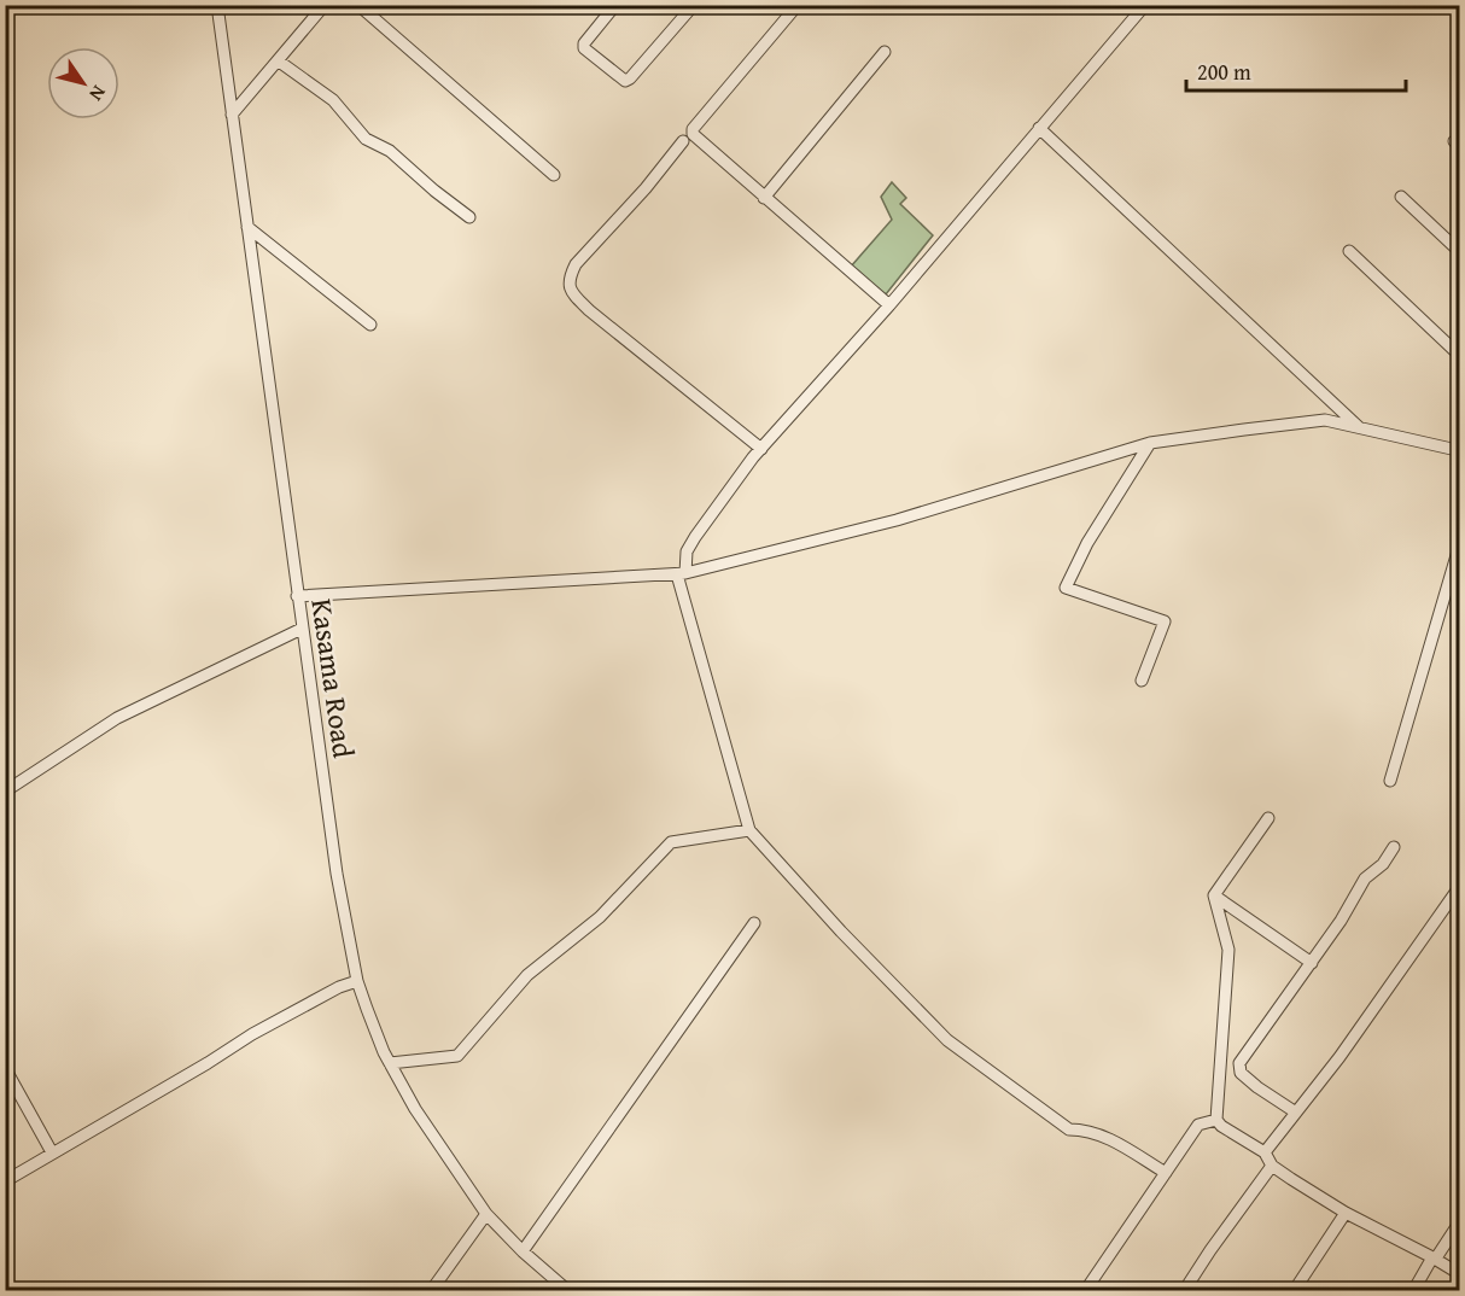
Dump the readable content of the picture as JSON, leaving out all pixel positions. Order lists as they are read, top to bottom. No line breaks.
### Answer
{"streets":{"street":["Kasama Road"]},"scale_bar":"200 m","north":"bottom right"}
